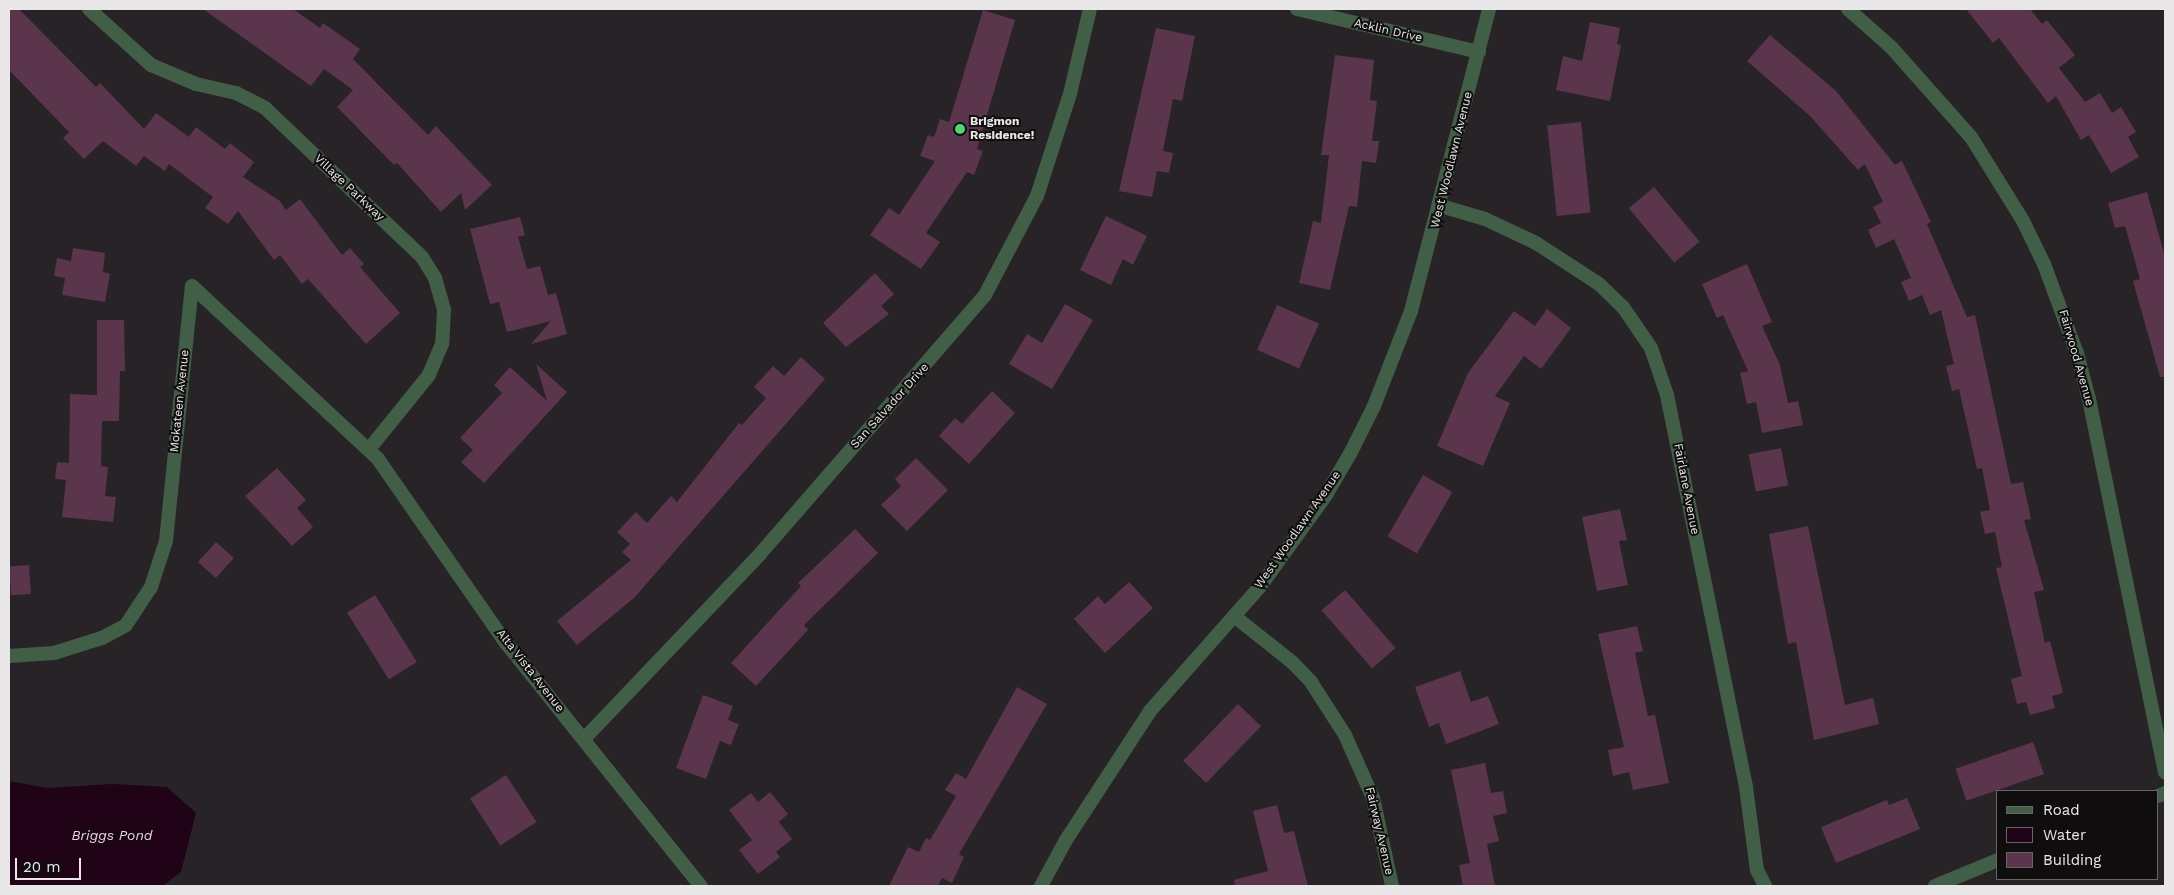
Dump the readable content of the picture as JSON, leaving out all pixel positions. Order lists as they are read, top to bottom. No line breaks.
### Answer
{"streets":{"street":["Acklin Drive","West Woodlawn Avenue","Village Parkway","Fairwood Avenue","Mokateen Avenue","San Salvador Drive","Fairlane Avenue","Alta Vista Avenue","Fairway Avenue"]},"crossings":[["Acklin Drive","West Woodlawn Avenue"],["West Woodlawn Avenue","Fairlane Avenue"],["West Woodlawn Avenue","Fairway Avenue"],["Village Parkway","Mokateen Avenue"],["Village Parkway","Alta Vista Avenue"],["Mokateen Avenue","Alta Vista Avenue"],["San Salvador Drive","Alta Vista Avenue"]],"water":["Briggs Pond"],"places":["Brigmon Residence!"],"legend":["Road","Water","Building"],"scale_bar":"20 m"}
